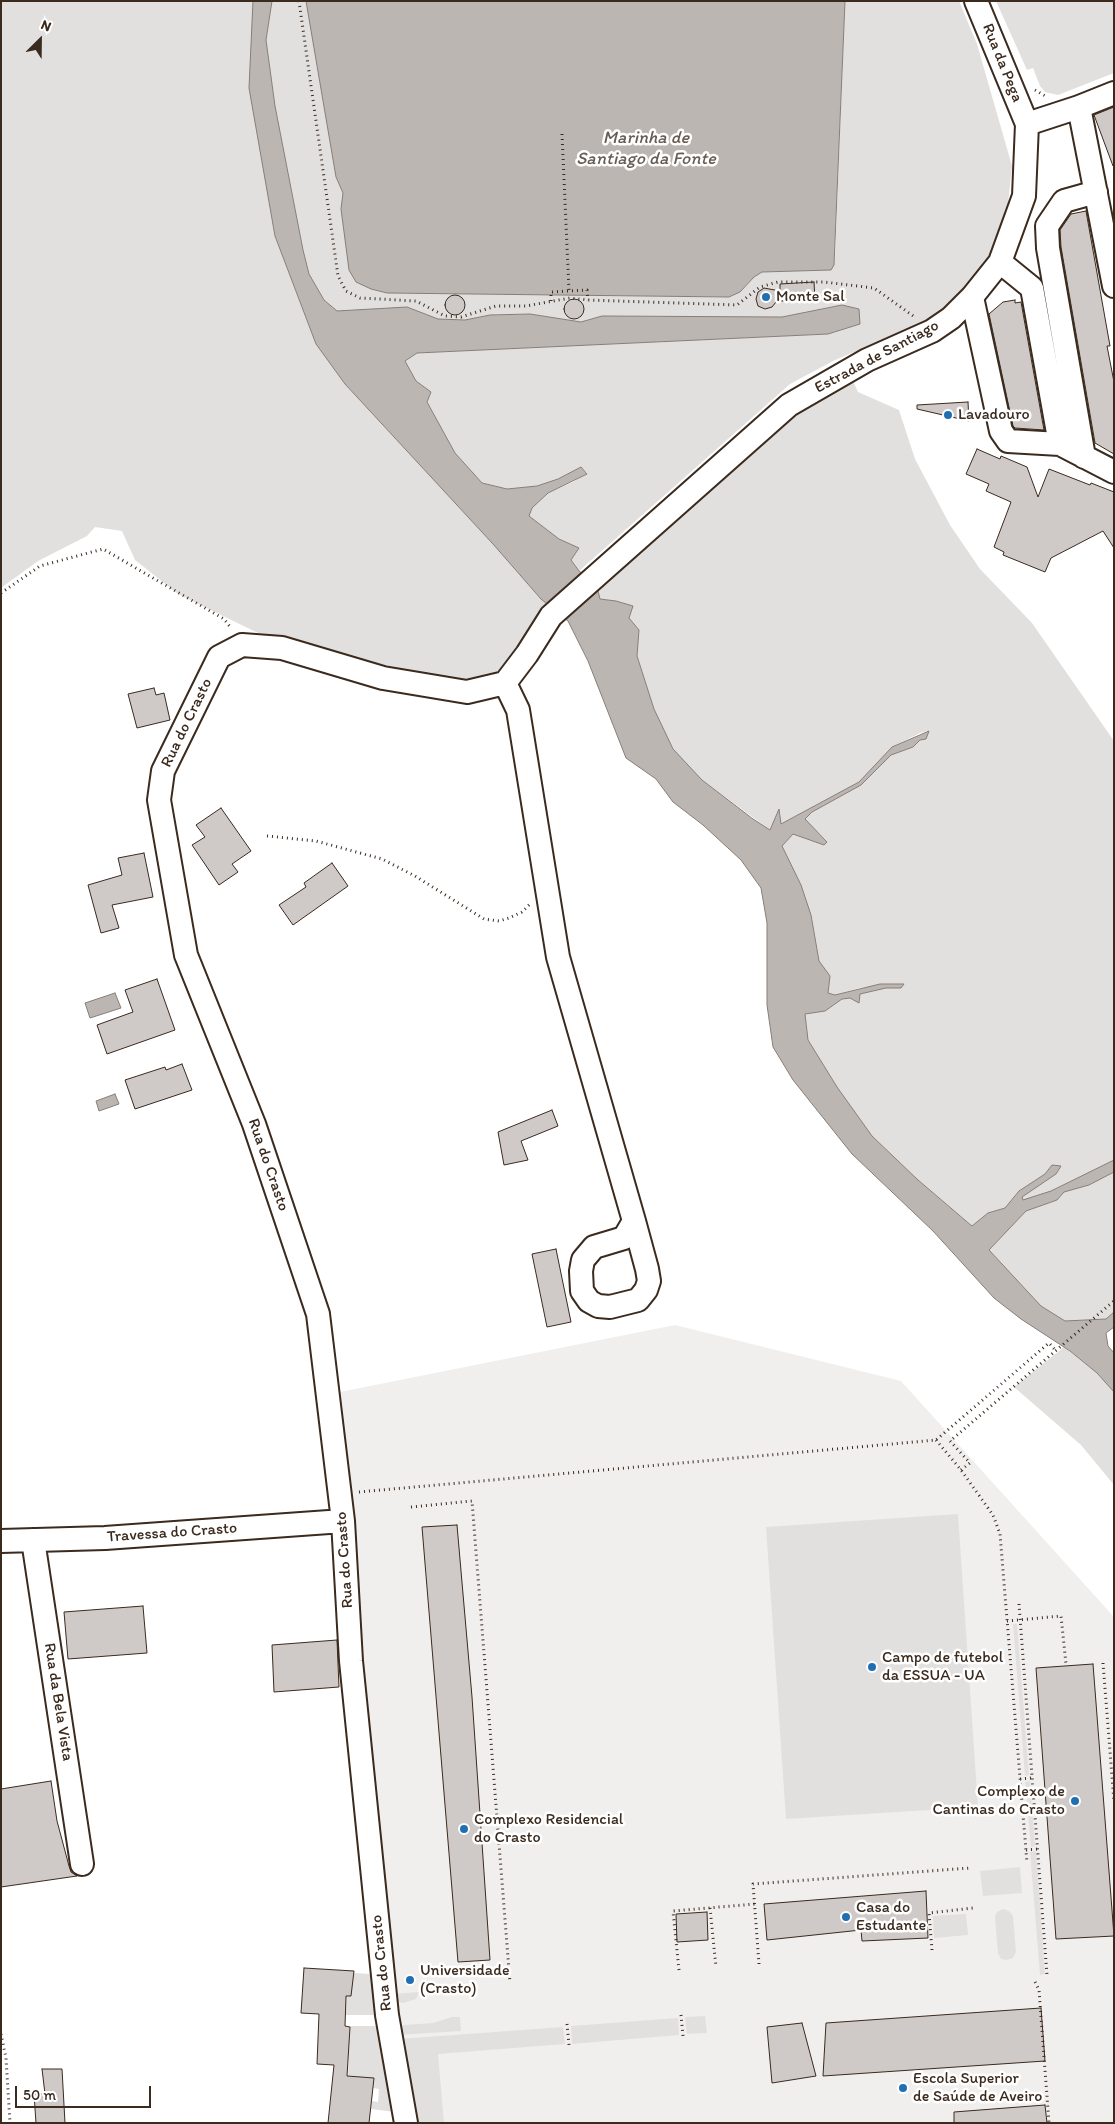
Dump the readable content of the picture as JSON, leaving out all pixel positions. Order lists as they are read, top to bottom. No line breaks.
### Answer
{"streets":{"street":["Rua da Pega","Estrada de Santiago","Rua do Crasto","Travessa do Crasto","Rua da Bela Vista"]},"crossings":[["Rua da Pega","Estrada de Santiago"],["Rua do Crasto","Travessa do Crasto"],["Travessa do Crasto","Rua da Bela Vista"]],"water":["Marinha de Santiago da Fonte"],"places":["Monte Sal","Lavadouro","Campo de futebol da ESSUA - UA","Complexo de Cantinas do Crasto","Complexo Residencial do Crasto","Casa do Estudante","Universidade (Crasto)","Escola Superior de Saúde de Aveiro"],"scale_bar":"50 m","north":"top right"}
